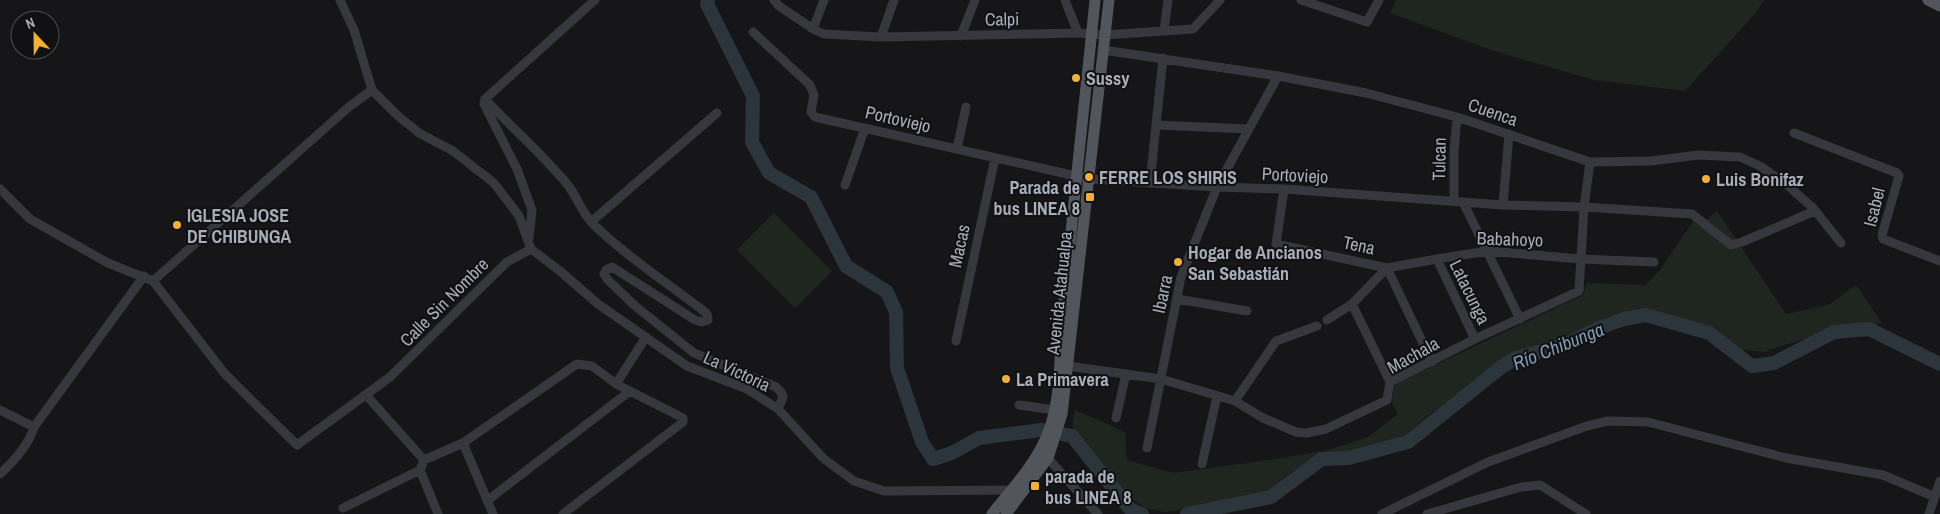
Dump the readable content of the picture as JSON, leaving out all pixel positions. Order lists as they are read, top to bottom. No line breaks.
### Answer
{"streets":{"main road":["Avenida Atahualpa"],"street":["Calpi","Cuenca","Portoviejo","Tulcan","Isabel","Babahoyo","Tena","Macas","Latacunga","Ibarra","Calle Sin Nombre","Machala","La Victoria"]},"crossings":[["Calpi","Avenida Atahualpa"],["Cuenca","Portoviejo"],["Cuenca","Tulcan"],["Cuenca","Avenida Atahualpa"],["Cuenca","Ibarra"],["Cuenca","Machala"],["Portoviejo","Tulcan"],["Portoviejo","Tena"],["Portoviejo","Macas"],["Portoviejo","Avenida Atahualpa"],["Portoviejo","Ibarra"],["Portoviejo","Machala"],["Tulcan","Babahoyo"],["Tulcan","Machala"],["Babahoyo","Tena"],["Babahoyo","Latacunga"],["Babahoyo","Machala"],["Tena","Machala"],["Latacunga","Machala"],["Avenida Atahualpa","Machala"],["Avenida Atahualpa","La Victoria"],["Ibarra","Machala"],["Calle Sin Nombre","La Victoria"]],"water":["Río Chibunga"],"places":{"other":["Sussy","FERRE LOS SHIRIS","Luis Bonifaz","IGLESIA JOSE DE CHIBUNGA","Hogar de Ancianos San Sebastián","La Primavera"],"transit":["Parada de bus LINEA 8","parada de bus LINEA 8"]},"north":"top"}
